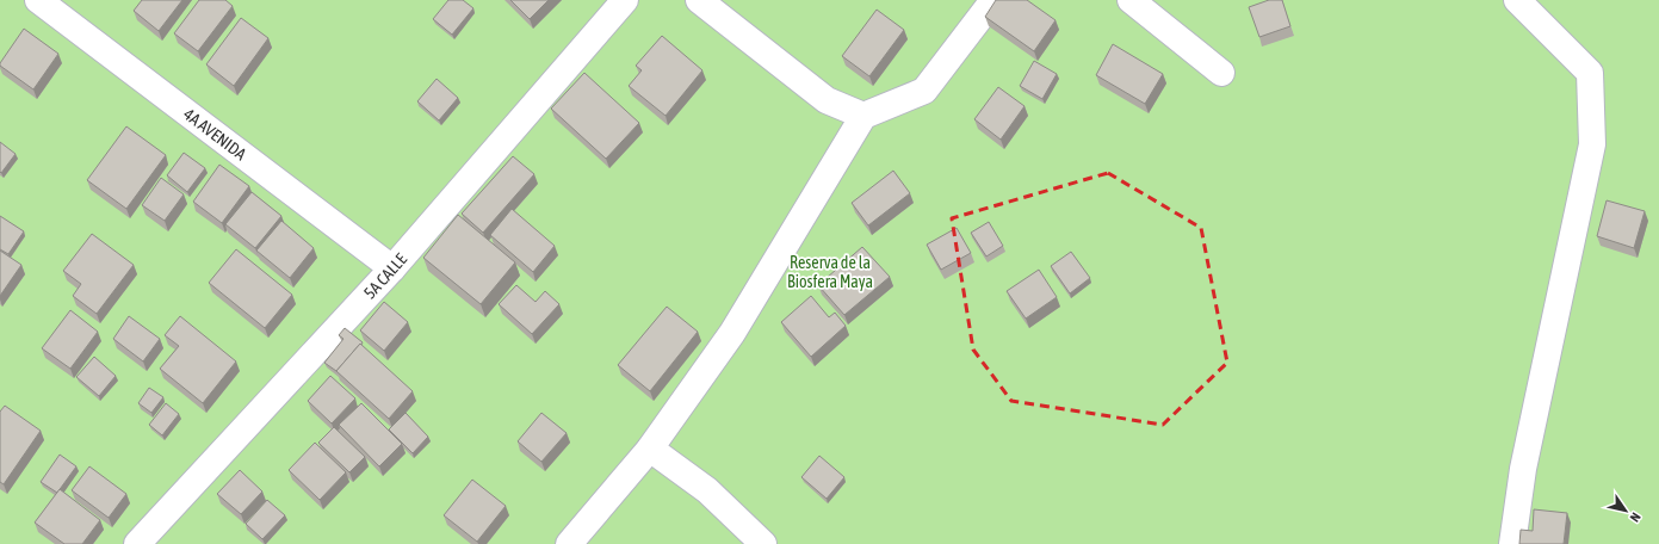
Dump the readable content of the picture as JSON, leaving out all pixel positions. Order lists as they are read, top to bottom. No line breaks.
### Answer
{"streets":{"street":["4A AVENIDA","5A CALLE"]},"crossings":[["4A AVENIDA","5A CALLE"]],"parks":["Reserva de la Biosfera Maya"],"north":"bottom right"}
